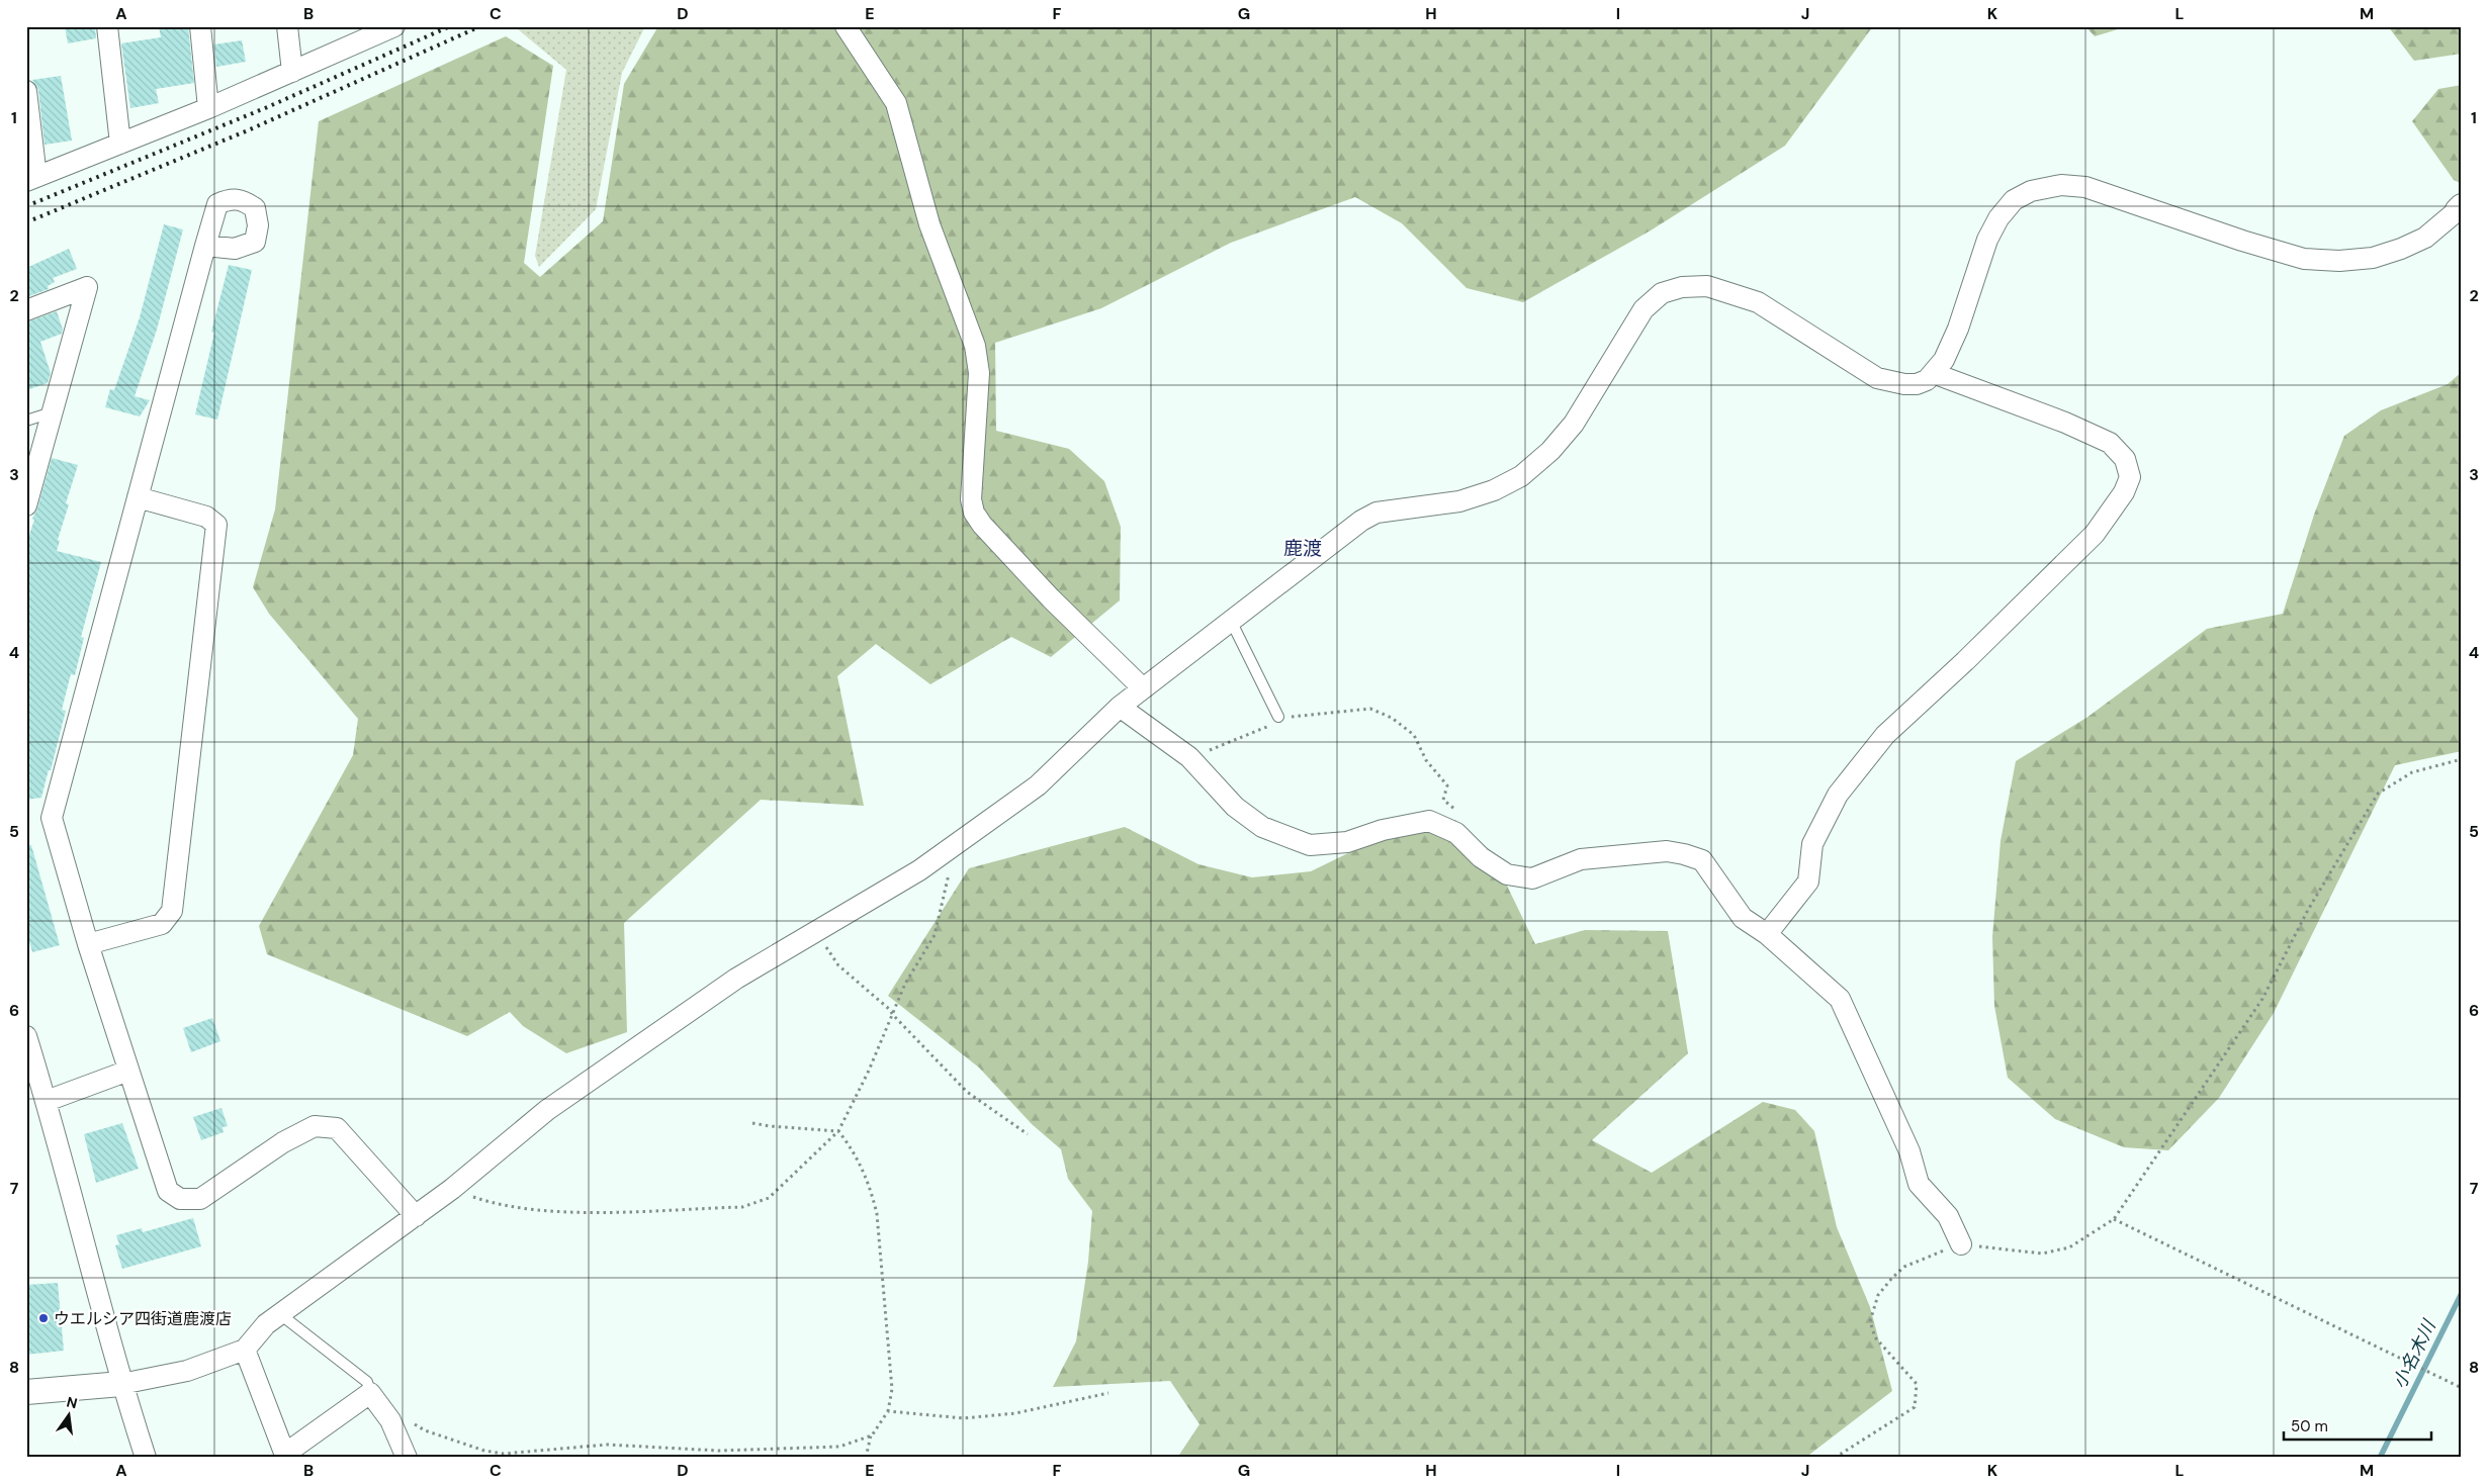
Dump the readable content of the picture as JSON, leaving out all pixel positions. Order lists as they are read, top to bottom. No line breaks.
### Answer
{"districts":["鹿渡"],"water":["小名木川"],"places":["ウエルシア四街道鹿渡店"],"scale_bar":"50 m","north":"top","grid":{"columns":["A","B","C","D","E","F","G","H","I","J","K","L","M"],"rows":["1","2","3","4","5","6","7","8"]}}
